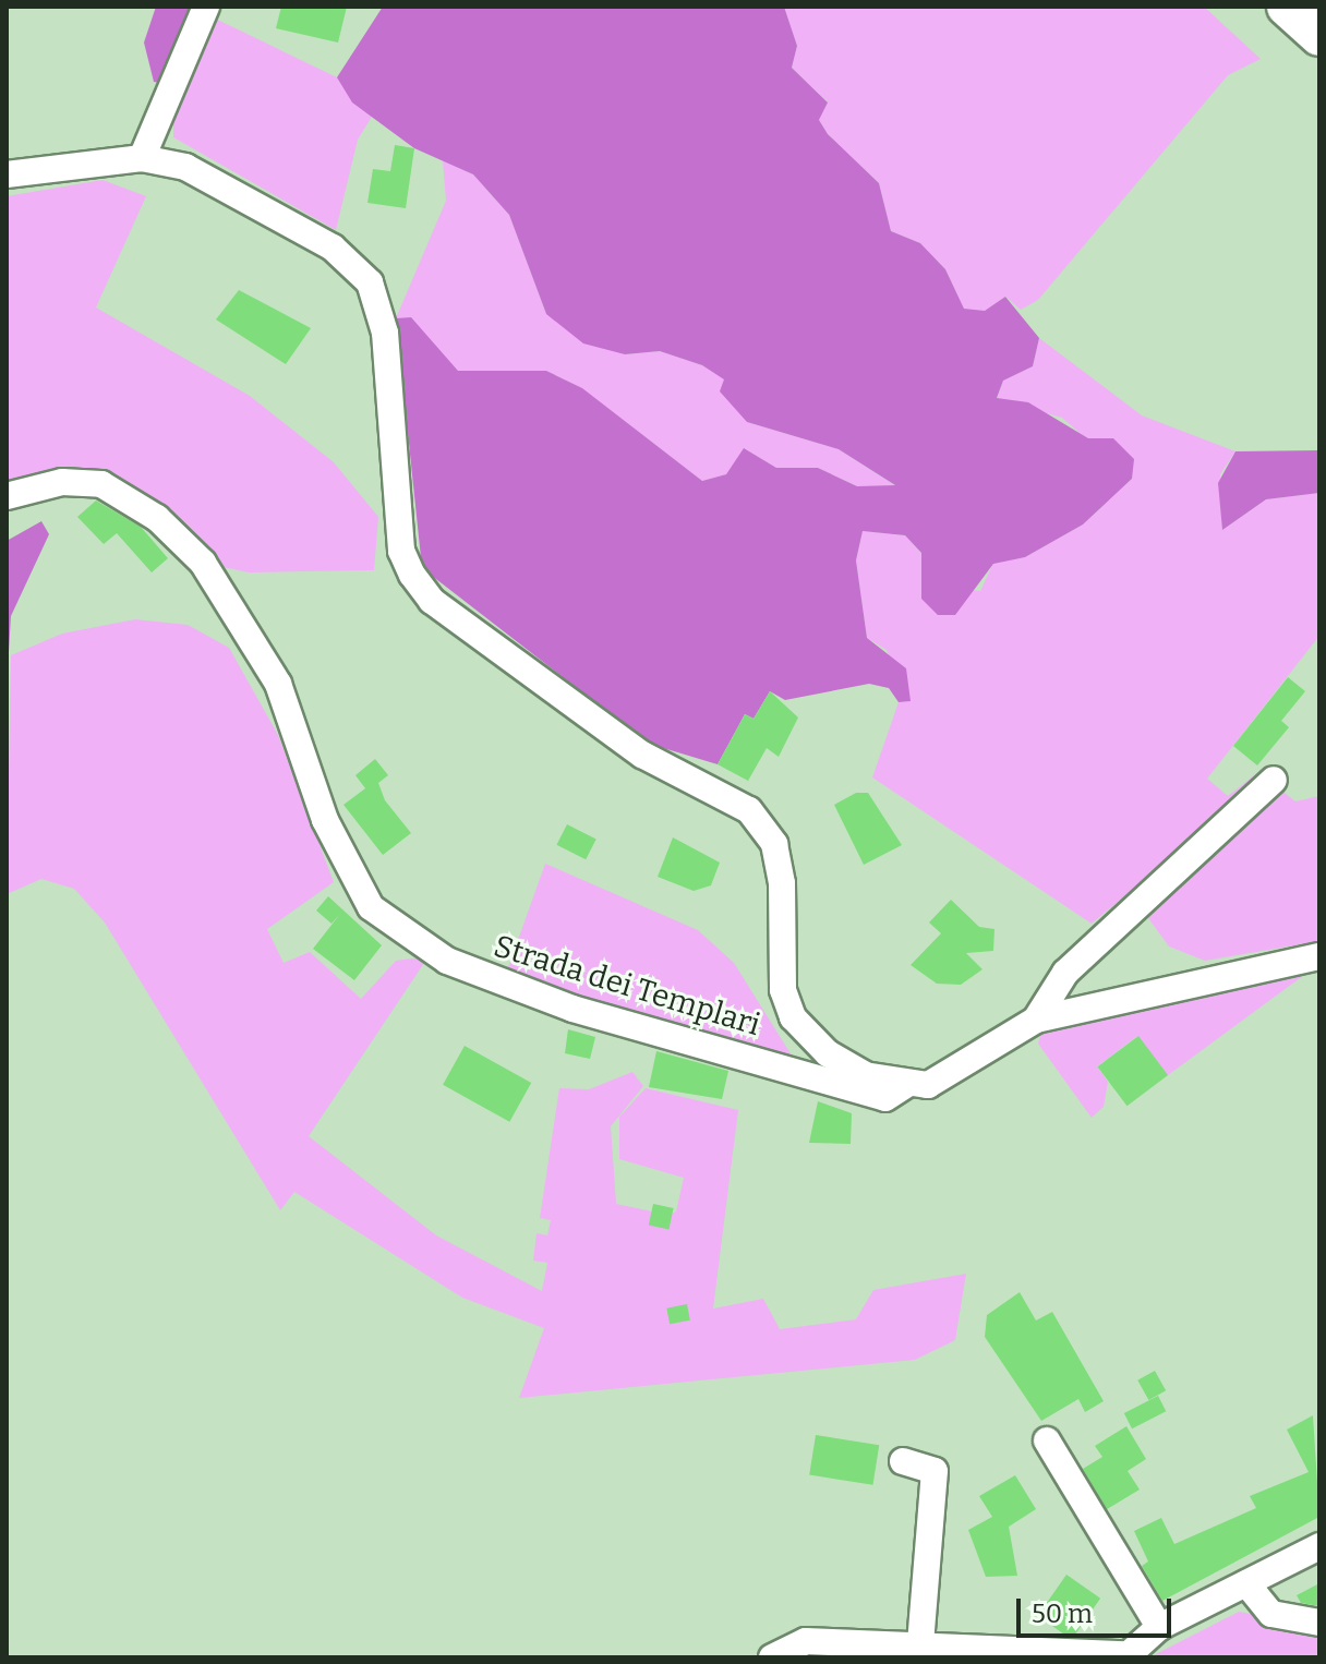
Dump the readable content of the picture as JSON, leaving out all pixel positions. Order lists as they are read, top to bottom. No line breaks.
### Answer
{"streets":{"street":["Strada dei Templari"]},"scale_bar":"50 m"}
